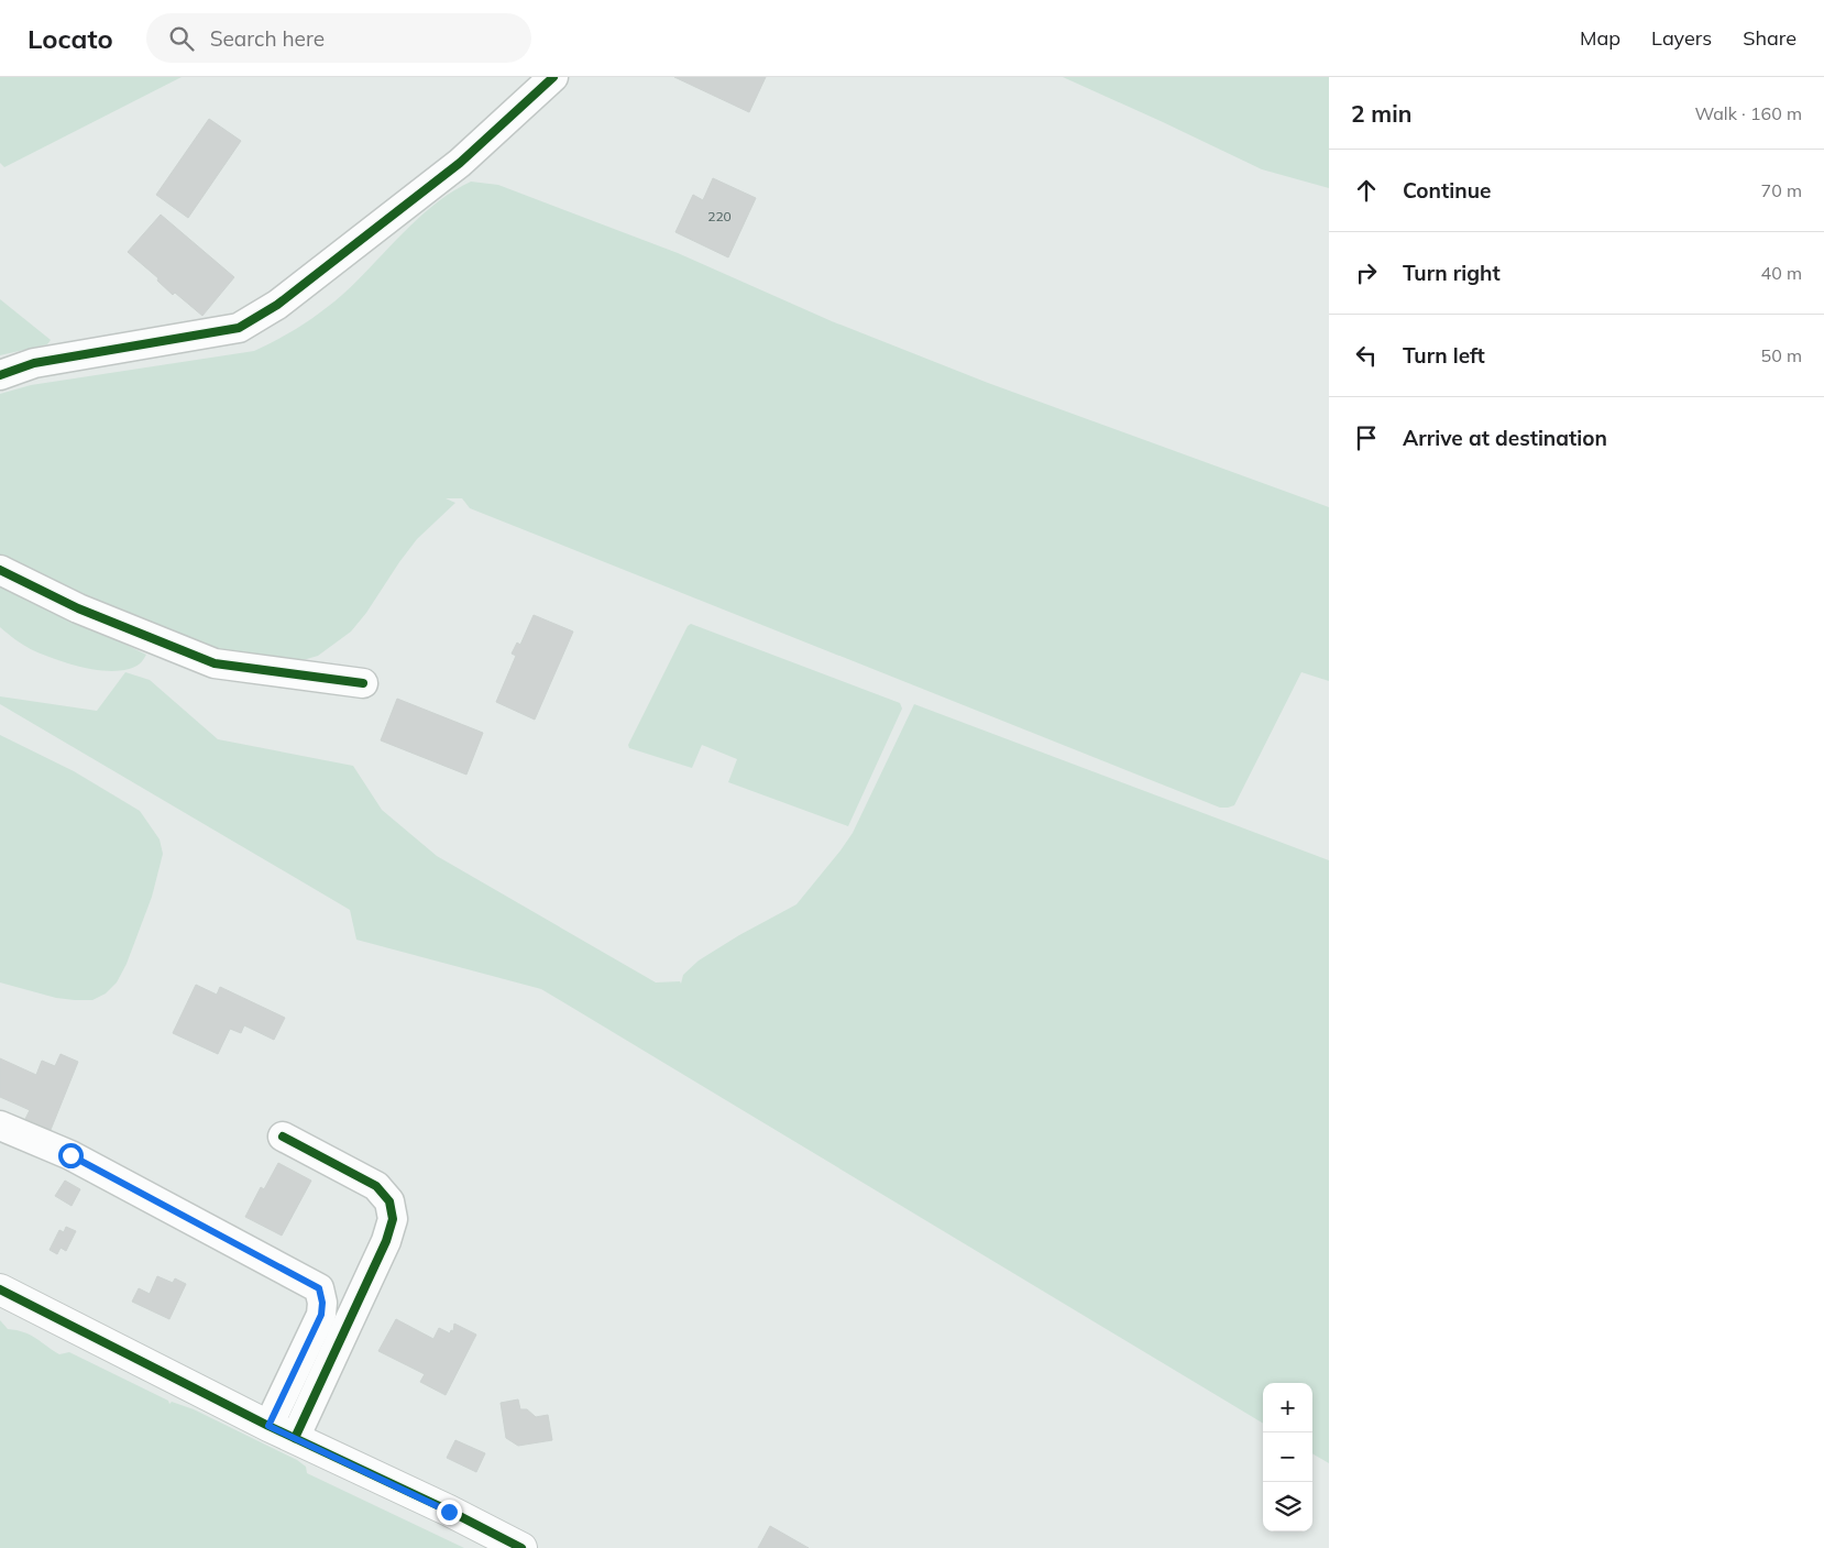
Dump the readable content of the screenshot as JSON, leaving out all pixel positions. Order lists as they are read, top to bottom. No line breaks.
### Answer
{"house_numbers":["220"],"page":{"header":"Locato","search":"Search here","nav":["Map","Layers","Share"],"heading":["2 min","Walk · 160 m"],"list":[["Continue","70 m"],["Turn right","40 m"],["Turn left","50 m"],"Arrive at destination"],"map_buttons":["+","−"]}}
